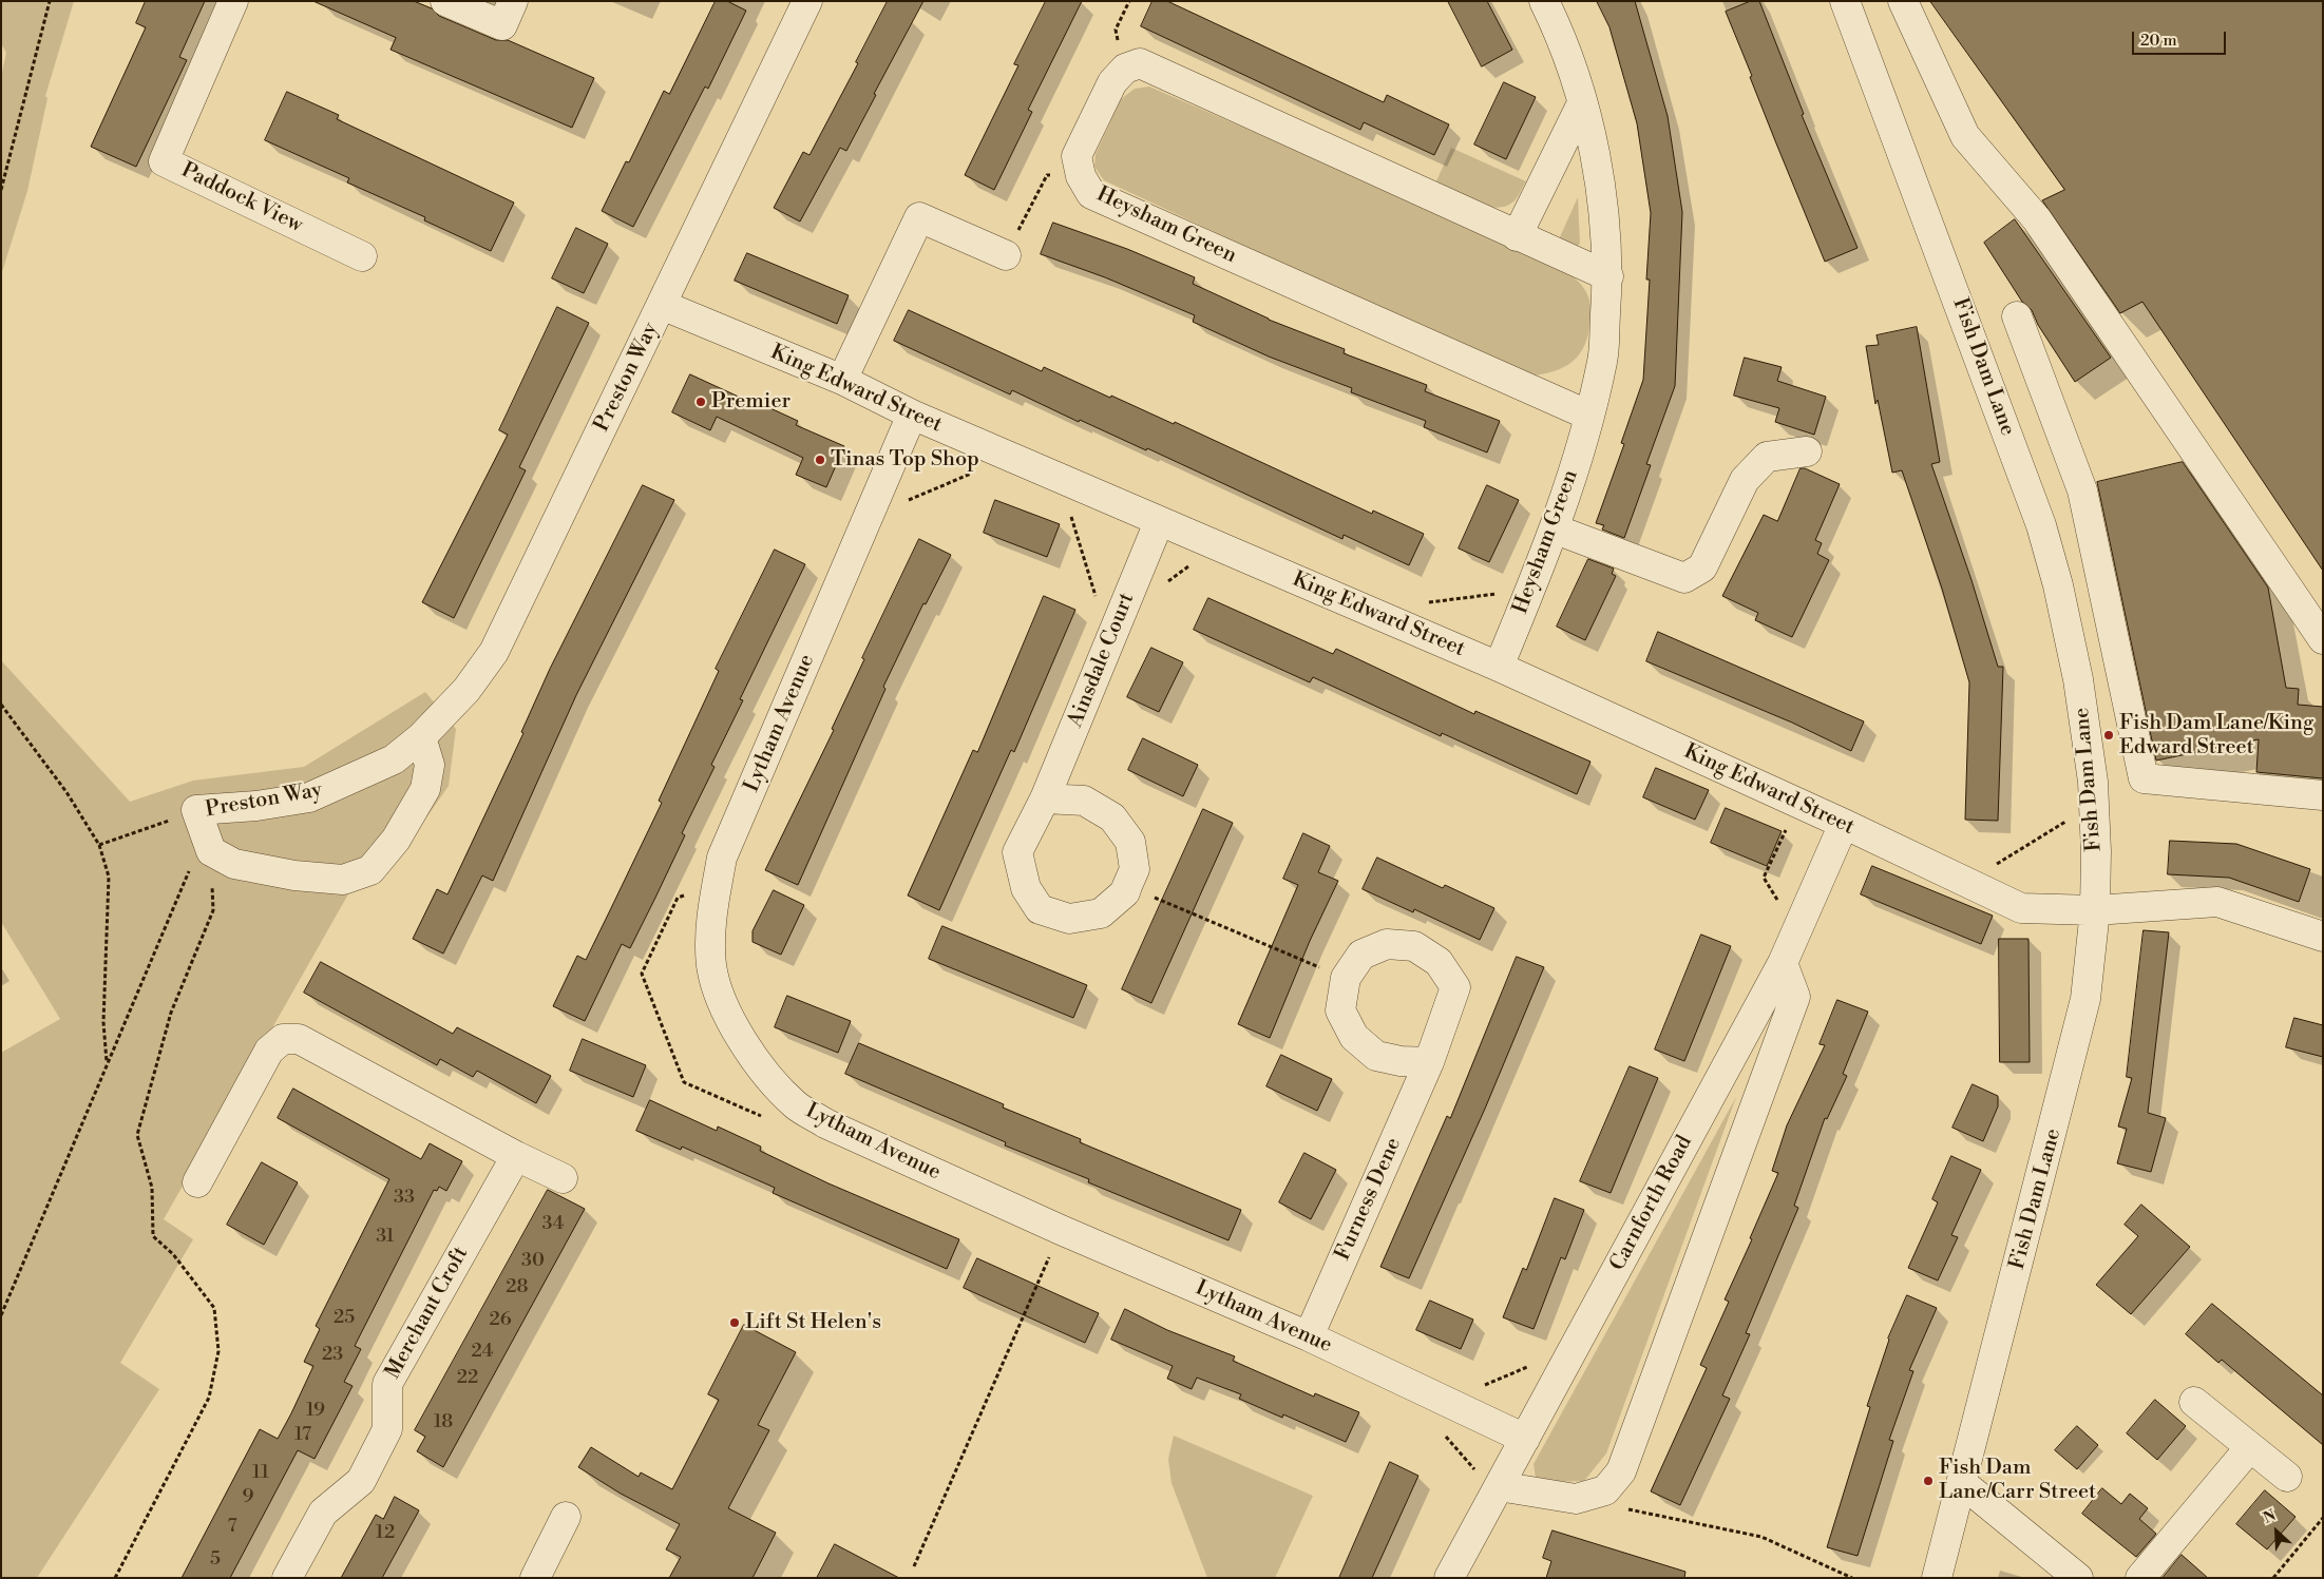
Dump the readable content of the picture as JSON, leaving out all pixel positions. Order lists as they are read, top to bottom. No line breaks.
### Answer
{"streets":{"street":["Paddock View","Heysham Green","Fish Dam Lane","Preston Way","King Edward Street","Ainsdale Court","Lytham Avenue","Furness Dene","Carnforth Road","Merchant Croft"]},"crossings":[["Heysham Green","King Edward Street"],["Fish Dam Lane","King Edward Street"],["Preston Way","King Edward Street"],["King Edward Street","Ainsdale Court"],["King Edward Street","Lytham Avenue"],["King Edward Street","Carnforth Road"],["Lytham Avenue","Furness Dene"],["Lytham Avenue","Carnforth Road"]],"places":["Premier","Tinas Top Shop","Fish Dam Lane/King Edward Street","Lift St Helen's","Fish Dam Lane/Carr Street"],"house_numbers":["33","34","31","30","28","25","26","24","23","22","19","18","17","11","9","7","12","5"],"scale_bar":"20 m","north":"top left"}
